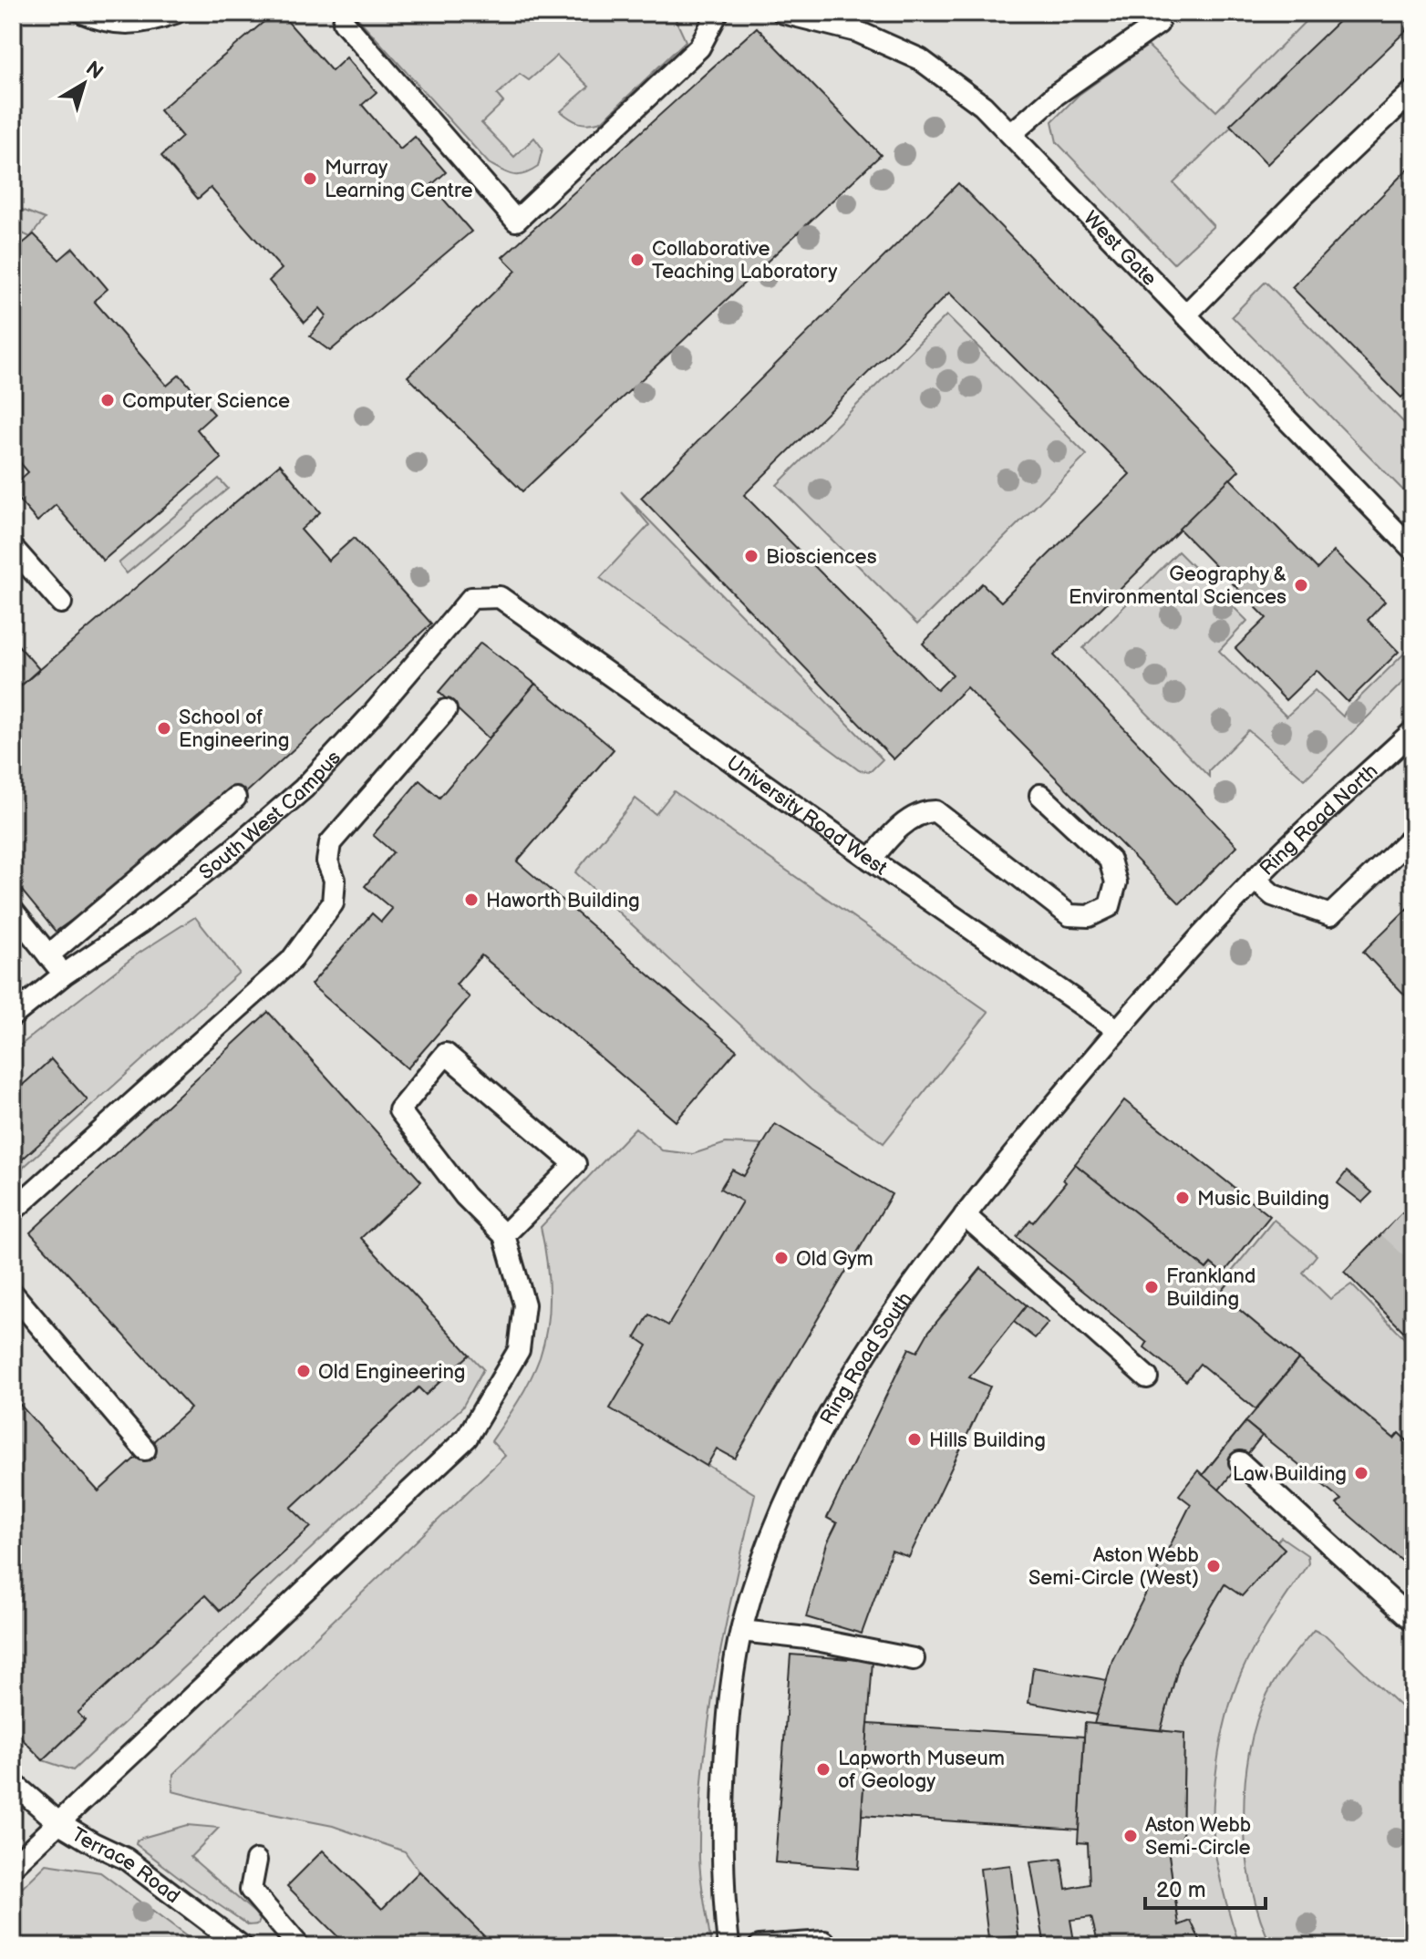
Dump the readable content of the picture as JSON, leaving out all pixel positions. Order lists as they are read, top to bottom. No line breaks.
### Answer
{"streets":{"lane":["West Gate","South West Campus","University Road West","Ring Road North","Ring Road South","Terrace Road"]},"crossings":[["South West Campus","University Road West"],["University Road West","Ring Road South"],["Ring Road North","Ring Road South"]],"places":["Murray Learning Centre","Collaborative Teaching Laboratory","Computer Science","Biosciences","Geography & Environmental Sciences","School of Engineering","Haworth Building","Music Building","Old Gym","Frankland Building","Old Engineering","Hills Building","Law Building","Aston Webb Semi-Circle (West)","Lapworth Museum of Geology","Aston Webb Semi-Circle"],"scale_bar":"20 m","north":"top right"}
